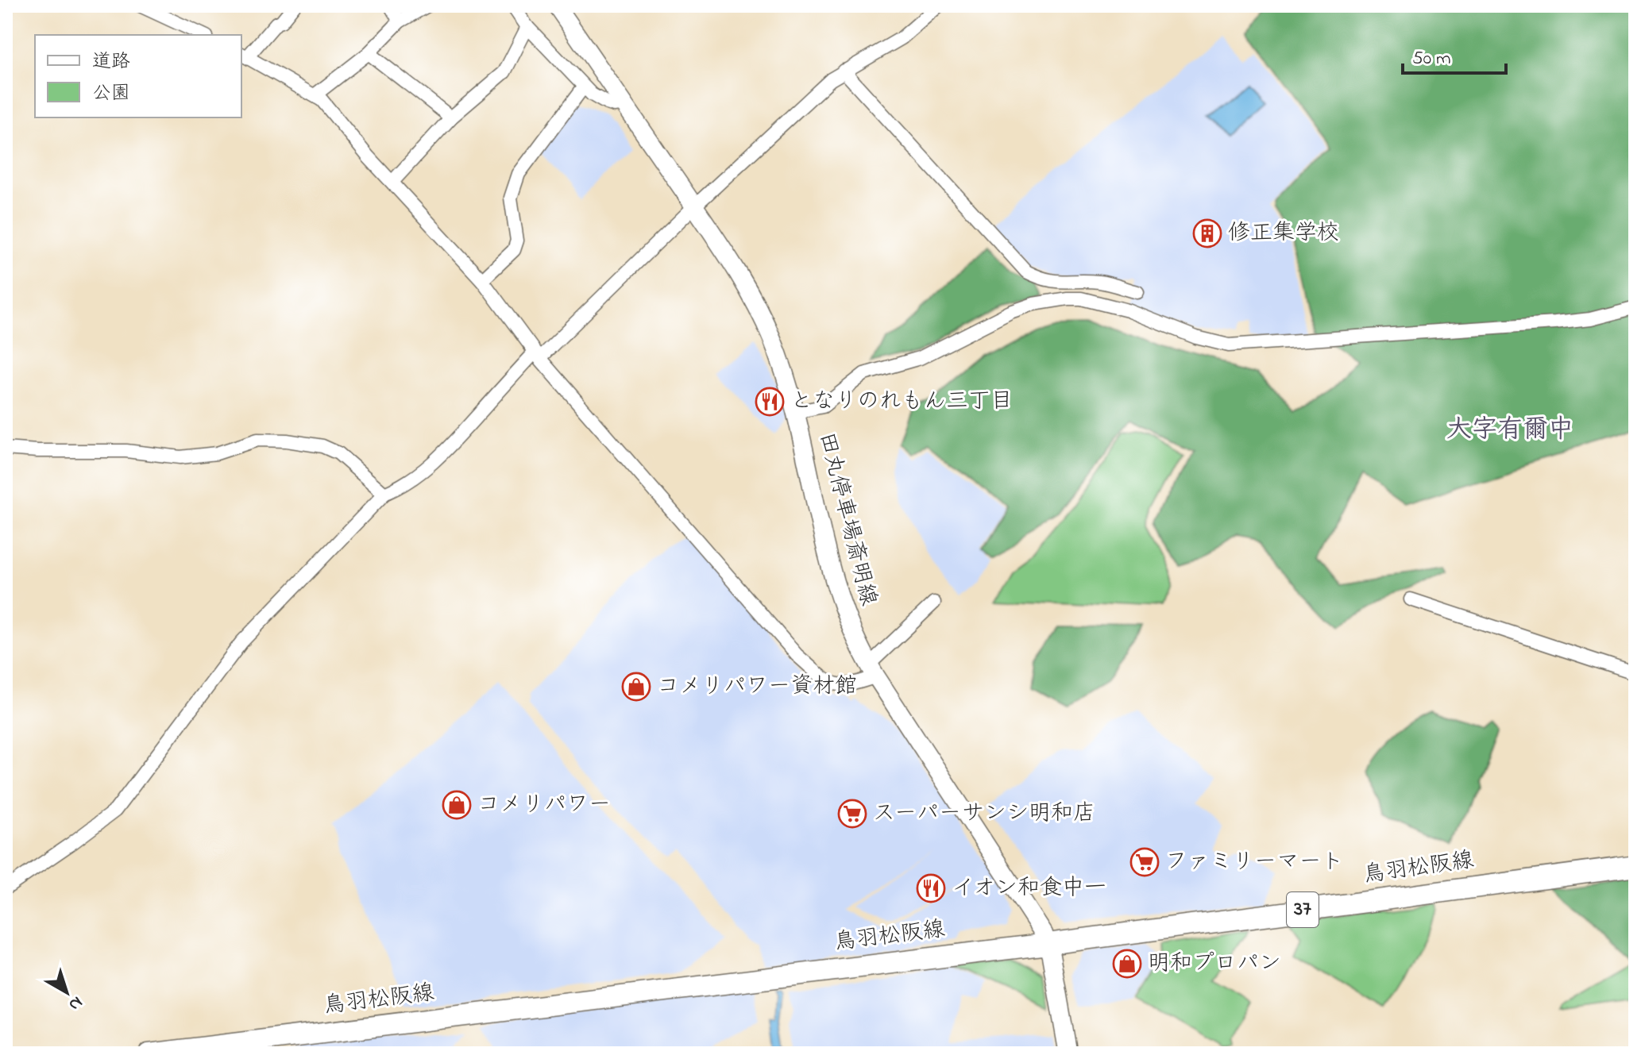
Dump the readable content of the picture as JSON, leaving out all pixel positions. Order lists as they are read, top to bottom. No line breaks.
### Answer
{"streets":{"main road":["田丸停車場斎明線","鳥羽松阪線","37"]},"crossings":[["田丸停車場斎明線","鳥羽松阪線"]],"districts":["大字有爾中"],"places":{"building":["修正集学校"],"restaurant":["となりのれもん三丁目","イオン和食中一"],"shop":["コメリパワー資材館","コメリパワー","明和プロパン"],"supermarket":["スーパーサンシ明和店","ファミリーマート"]},"legend":["道路","公園"],"scale_bar":"50 m","north":"bottom right"}
